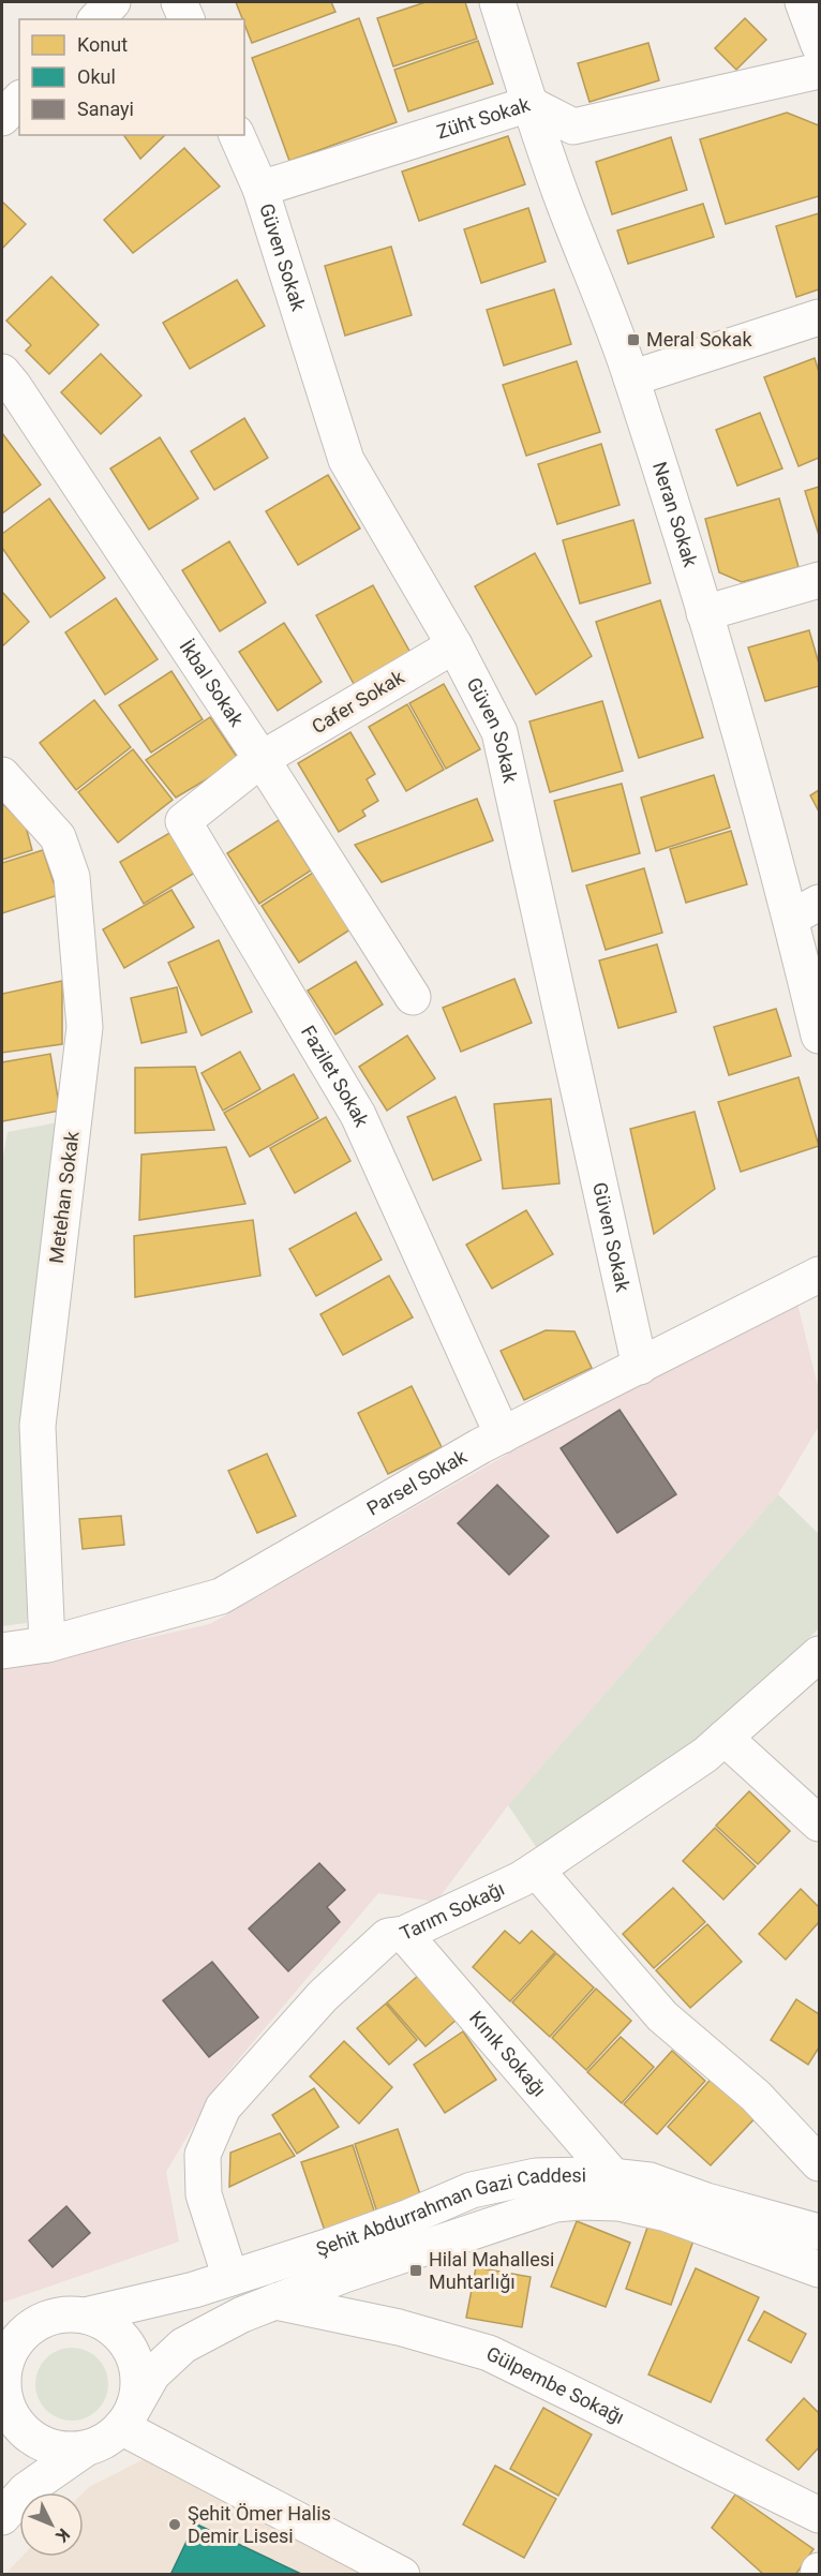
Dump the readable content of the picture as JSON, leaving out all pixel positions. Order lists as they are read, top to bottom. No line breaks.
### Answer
{"streets":{"street":["Züht Sokak","Güven Sokak","Neran Sokak","İkbal Sokak","Cafer Sokak","Fazilet Sokak","Metehan Sokak","Parsel Sokak","Tarım Sokağı","Kınık Sokağı","Şehit Abdurrahman Gazi Caddesi","Gülpembe Sokağı"]},"crossings":[["Züht Sokak","Güven Sokak"],["Züht Sokak","Neran Sokak"],["Güven Sokak","Cafer Sokak"],["Güven Sokak","Parsel Sokak"],["İkbal Sokak","Cafer Sokak"],["İkbal Sokak","Fazilet Sokak"],["Cafer Sokak","Fazilet Sokak"],["Fazilet Sokak","Parsel Sokak"],["Metehan Sokak","Parsel Sokak"],["Tarım Sokağı","Kınık Sokağı"],["Tarım Sokağı","Şehit Abdurrahman Gazi Caddesi"],["Kınık Sokağı","Şehit Abdurrahman Gazi Caddesi"],["Şehit Abdurrahman Gazi Caddesi","Gülpembe Sokağı"]],"places":{"transit":["Meral Sokak","Hilal Mahallesi Muhtarlığı"],"other":["Şehit Ömer Halis Demir Lisesi"]},"legend":["Konut","Okul","Sanayi"],"north":"bottom right"}
